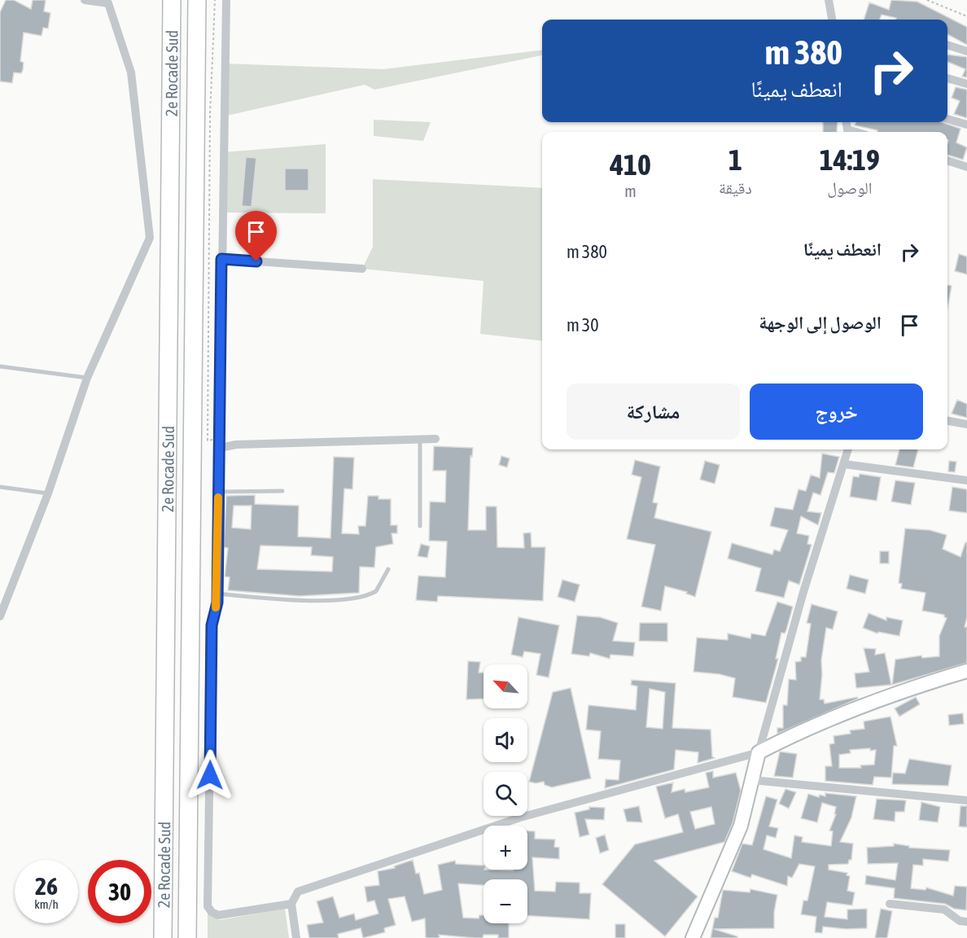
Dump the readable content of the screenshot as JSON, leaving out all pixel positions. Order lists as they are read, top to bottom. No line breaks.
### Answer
{"streets":{"highway":["2e Rocade Sud"]},"north":"top left","page":{"turn":["380 m","انعطف يمينًا"],"eta":["14:19","الوصول","1","دقيقة","410","m"],"list":[{"name":"انعطف يمينًا","value":"380 m"},{"name":"الوصول إلى الوجهة","value":"30 m"}],"buttons":["خروج","مشاركة"],"map_buttons":["+","−"],"speed":"26 km/h","limit":"30"}}
